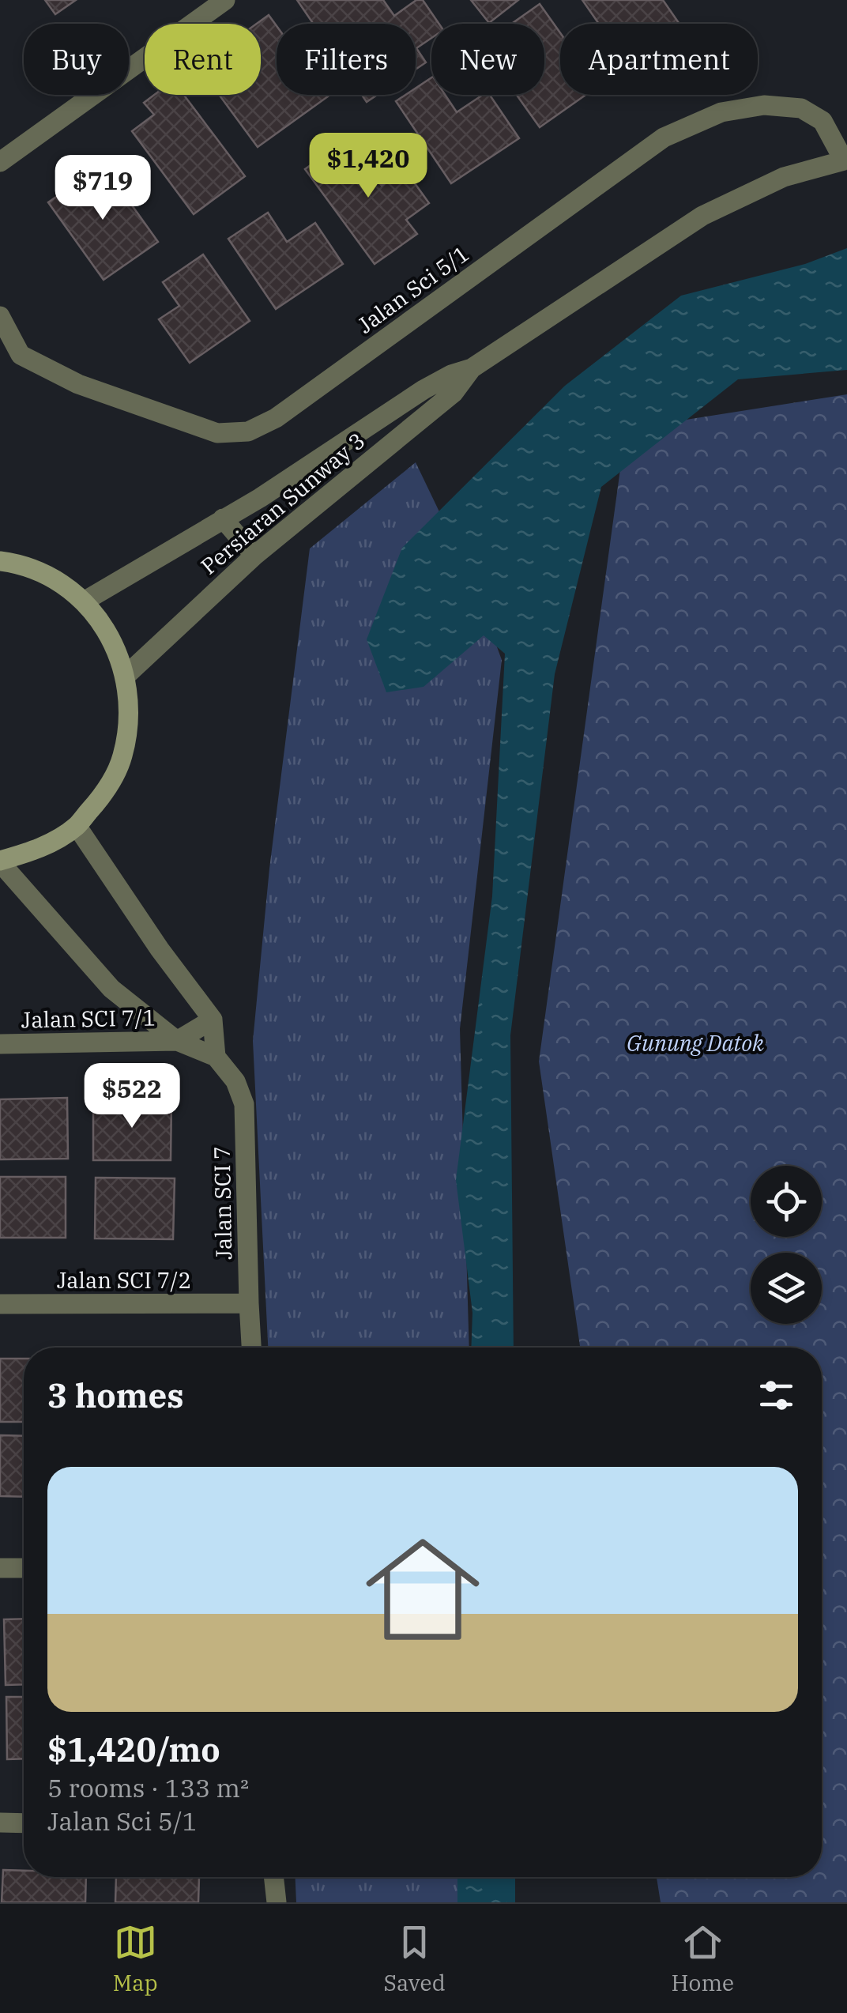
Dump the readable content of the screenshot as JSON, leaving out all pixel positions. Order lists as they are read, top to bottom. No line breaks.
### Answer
{"streets":{"street":["Jalan Sci 5/1","Persiaran Sunway 3","Jalan SCI 7/1","Jalan SCI 7","Jalan SCI 7/2"]},"crossings":[["Jalan Sci 5/1","Persiaran Sunway 3"],["Jalan SCI 7","Jalan SCI 7/2"]],"parks":["Gunung Datok"],"page":{"chip":["Buy","Rent","Filters","New","Apartment"],"price":["$1,420","$719","$522"],"heading":"3 homes","list":[{"name":"$1,420/mo","note":"5 rooms · 133 m² · Jalan Sci 5/1"}],"tabs":["Map","Saved","Home"]}}
